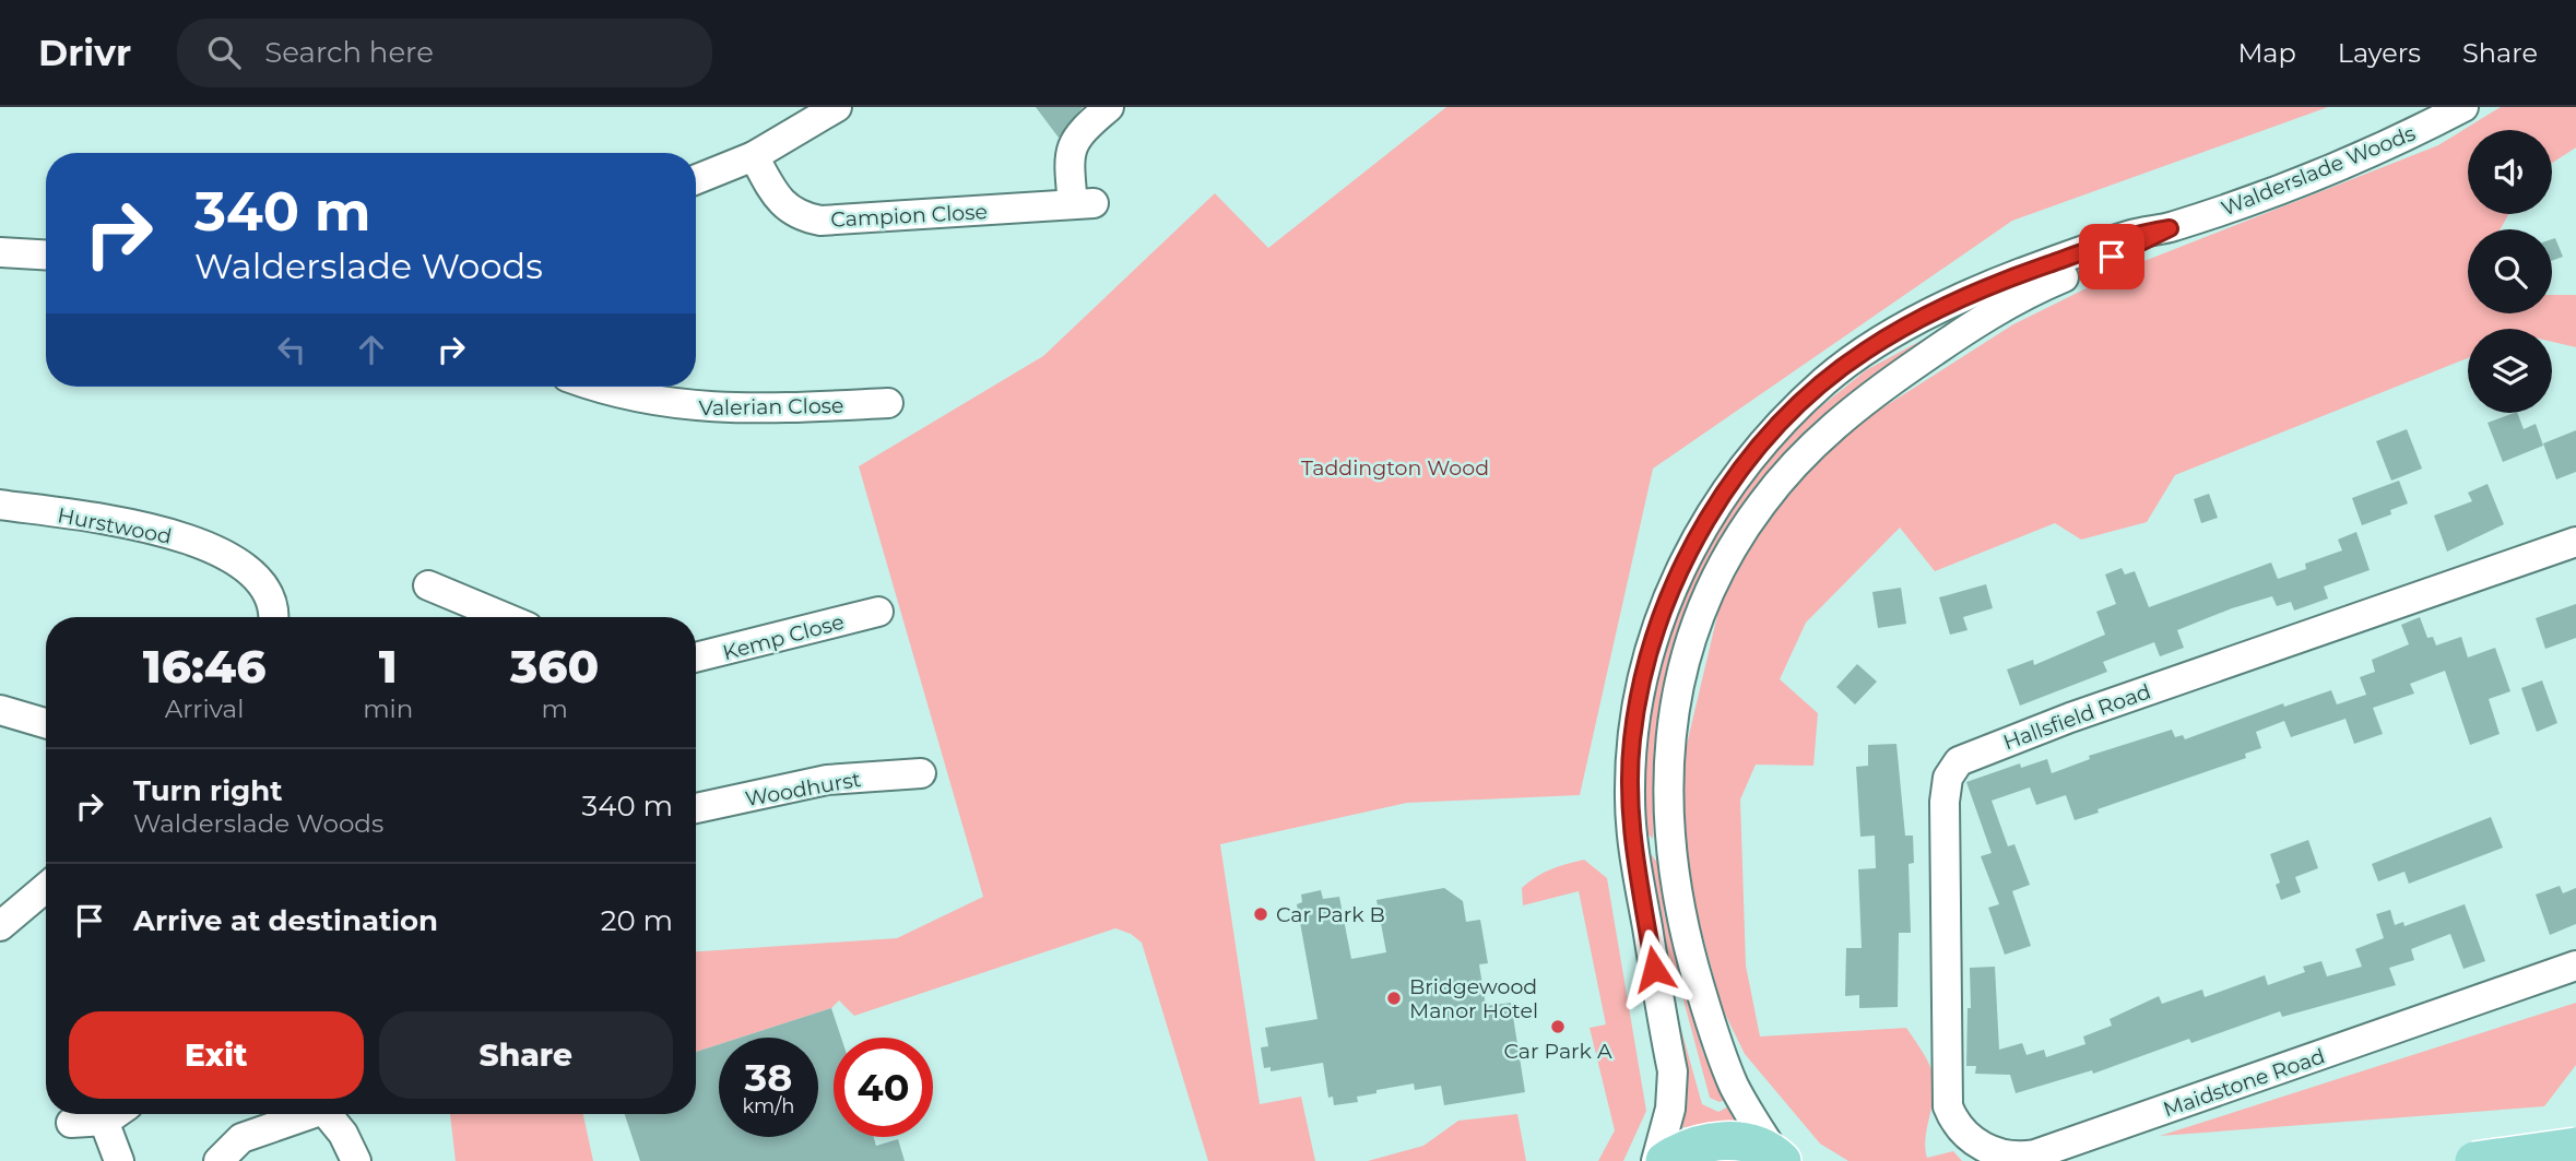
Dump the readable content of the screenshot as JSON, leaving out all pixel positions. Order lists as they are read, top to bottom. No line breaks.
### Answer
{"streets":{"street":["Walderslade Woods","Campion Close","Valerian Close","Hurstwood","Kemp Close","Hallsfield Road","Woodhurst","Maidstone Road"]},"crossings":[["Hallsfield Road","Maidstone Road"]],"parks":["Taddington Wood"],"places":["Car Park B","Bridgewood Manor Hotel","Car Park A"],"page":{"header":"Drivr","search":"Search here","nav":["Map","Layers","Share"],"turn":["340 m","Walderslade Woods"],"eta":["16:46","Arrival","1","min","360","m"],"list":[{"name":"Turn right","note":"Walderslade Woods","value":"340 m"},{"name":"Arrive at destination","value":"20 m"}],"buttons":["Exit","Share"],"speed":"38 km/h","limit":"40"}}
